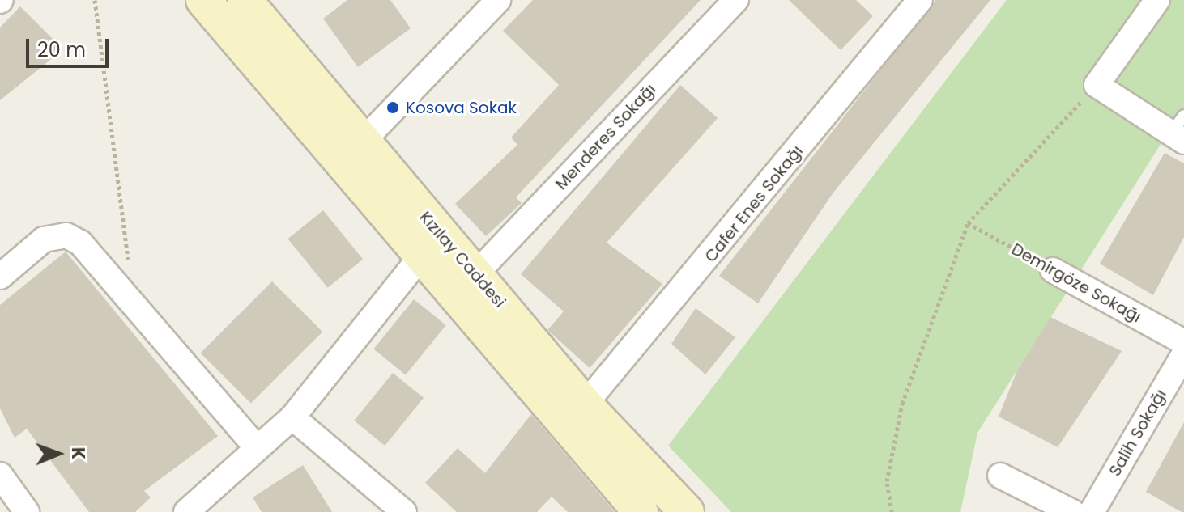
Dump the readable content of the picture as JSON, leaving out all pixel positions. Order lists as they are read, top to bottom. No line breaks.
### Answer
{"streets":{"main road":["Kızılay Caddesi"],"street":["Menderes Sokağı","Cafer Enes Sokağı","Demirgöze Sokağı","Salih Sokağı"]},"crossings":[["Menderes Sokağı","Kızılay Caddesi"],["Cafer Enes Sokağı","Kızılay Caddesi"]],"places":["Kosova Sokak"],"scale_bar":"20 m","north":"right"}
